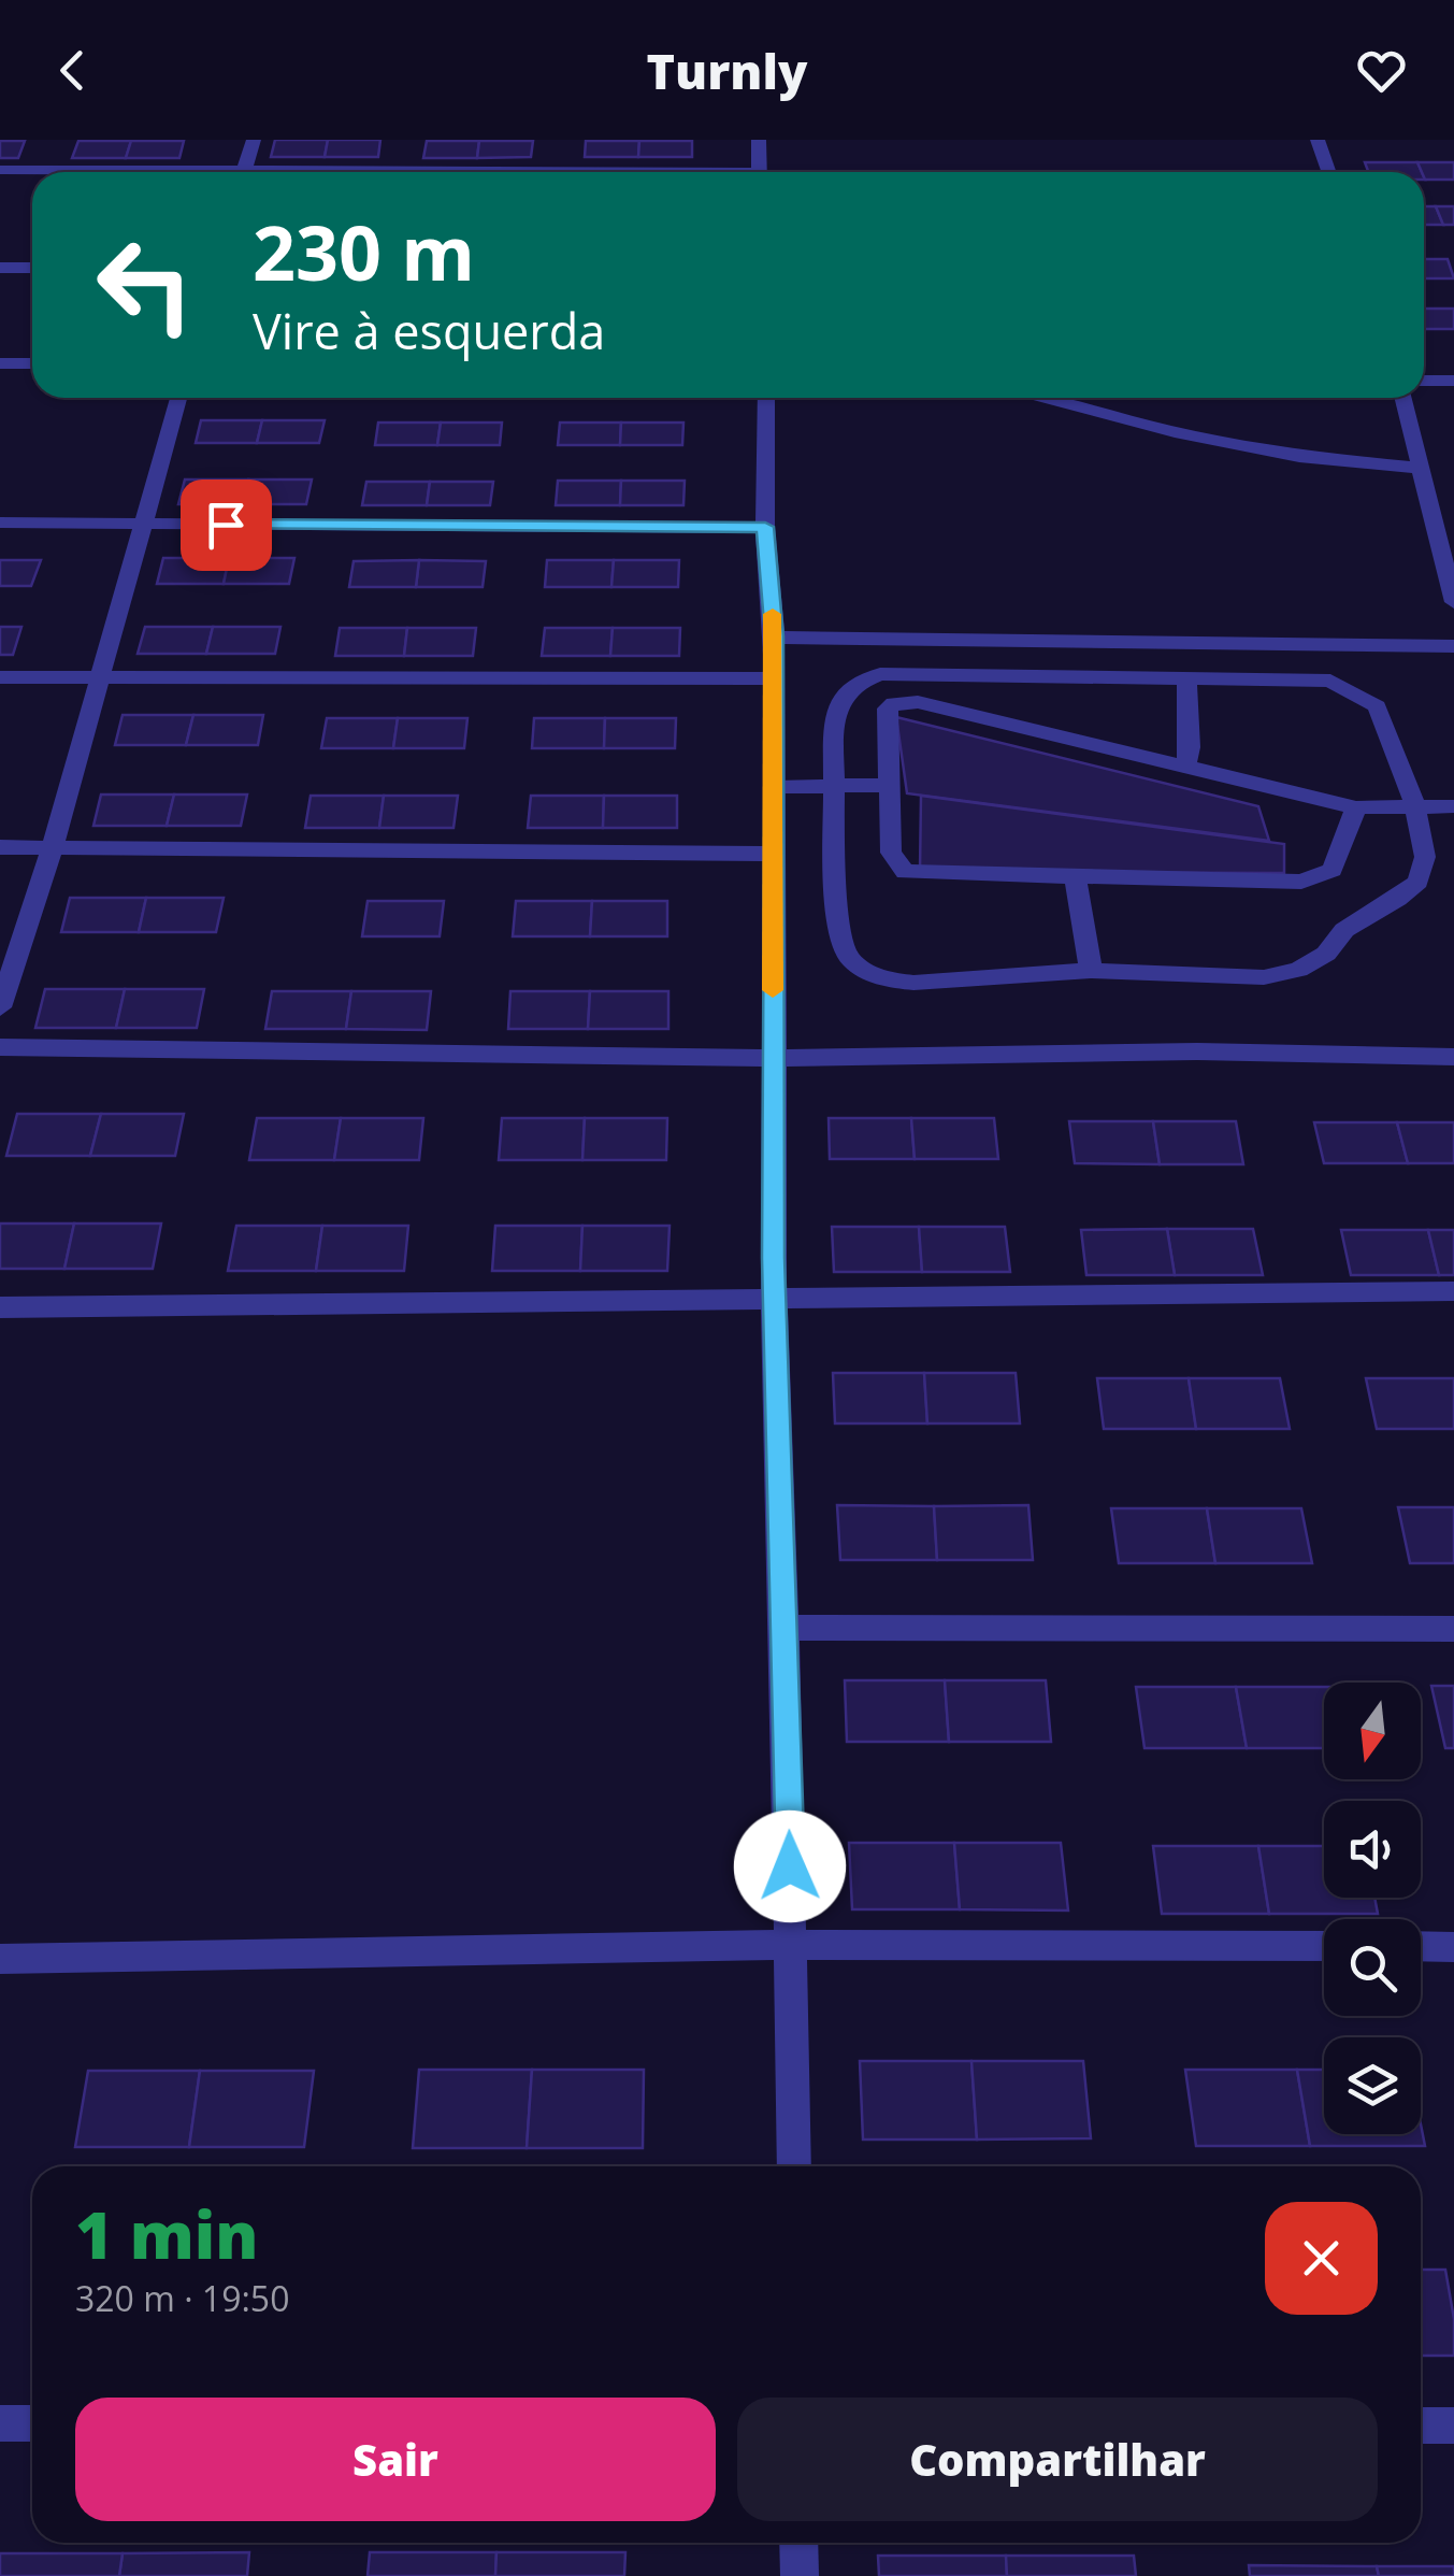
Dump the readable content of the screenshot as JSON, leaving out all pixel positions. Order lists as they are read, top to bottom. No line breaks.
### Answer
{"north":"bottom","page":{"header":"Turnly","turn":["230 m","Vire à esquerda"],"heading":["1 min","320 m · 19:50"],"buttons":["Sair","Compartilhar"]}}
